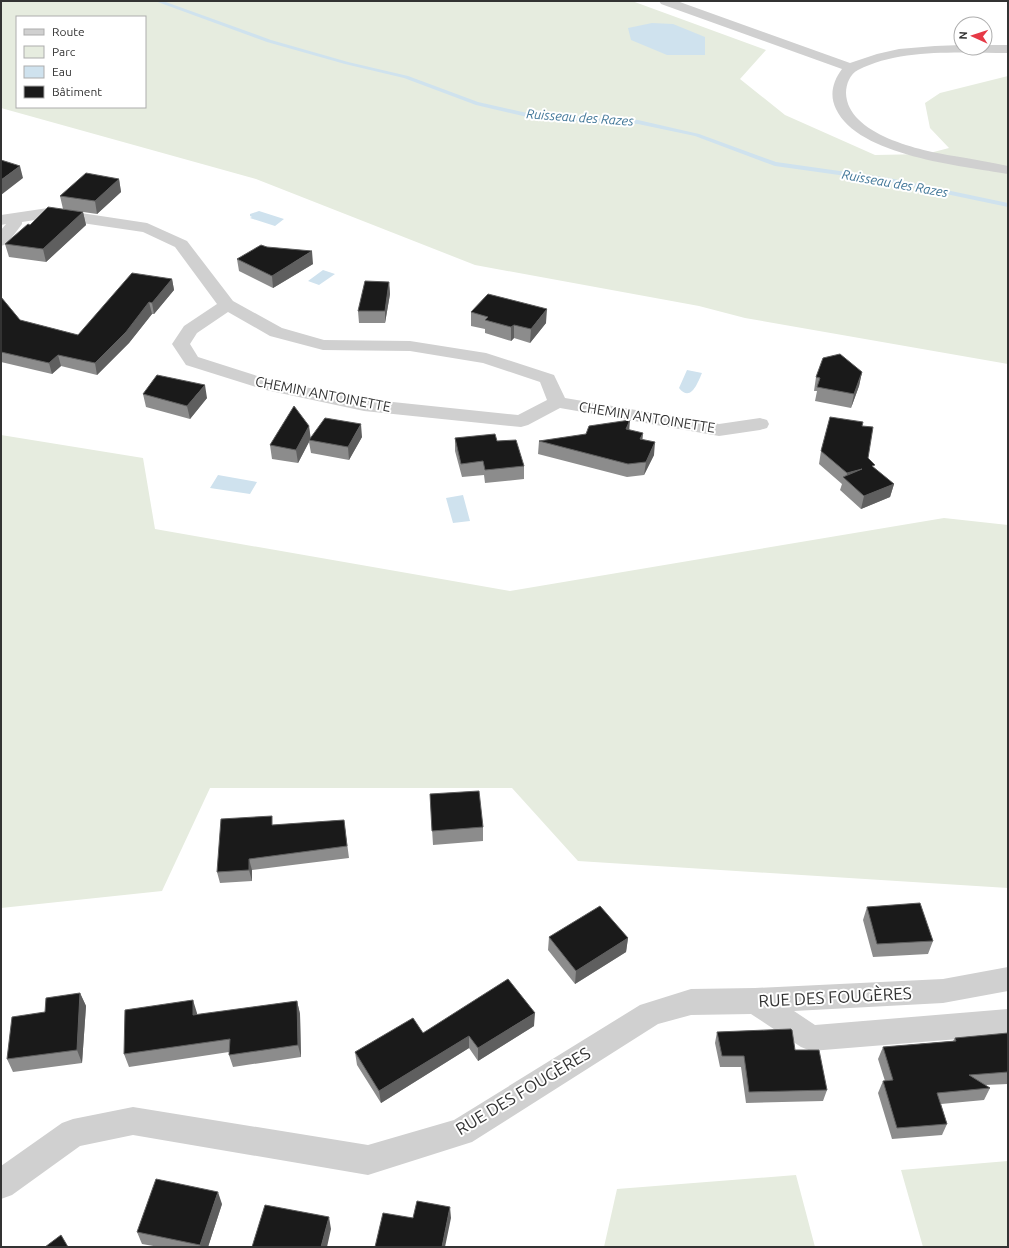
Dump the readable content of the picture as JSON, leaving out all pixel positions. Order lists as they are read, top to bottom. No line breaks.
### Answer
{"streets":{"street":["CHEMIN ANTOINETTE","RUE DES FOUGÈRES"]},"water":["Ruisseau des Razes"],"legend":["Route","Parc","Eau","Bâtiment"],"north":"left"}
